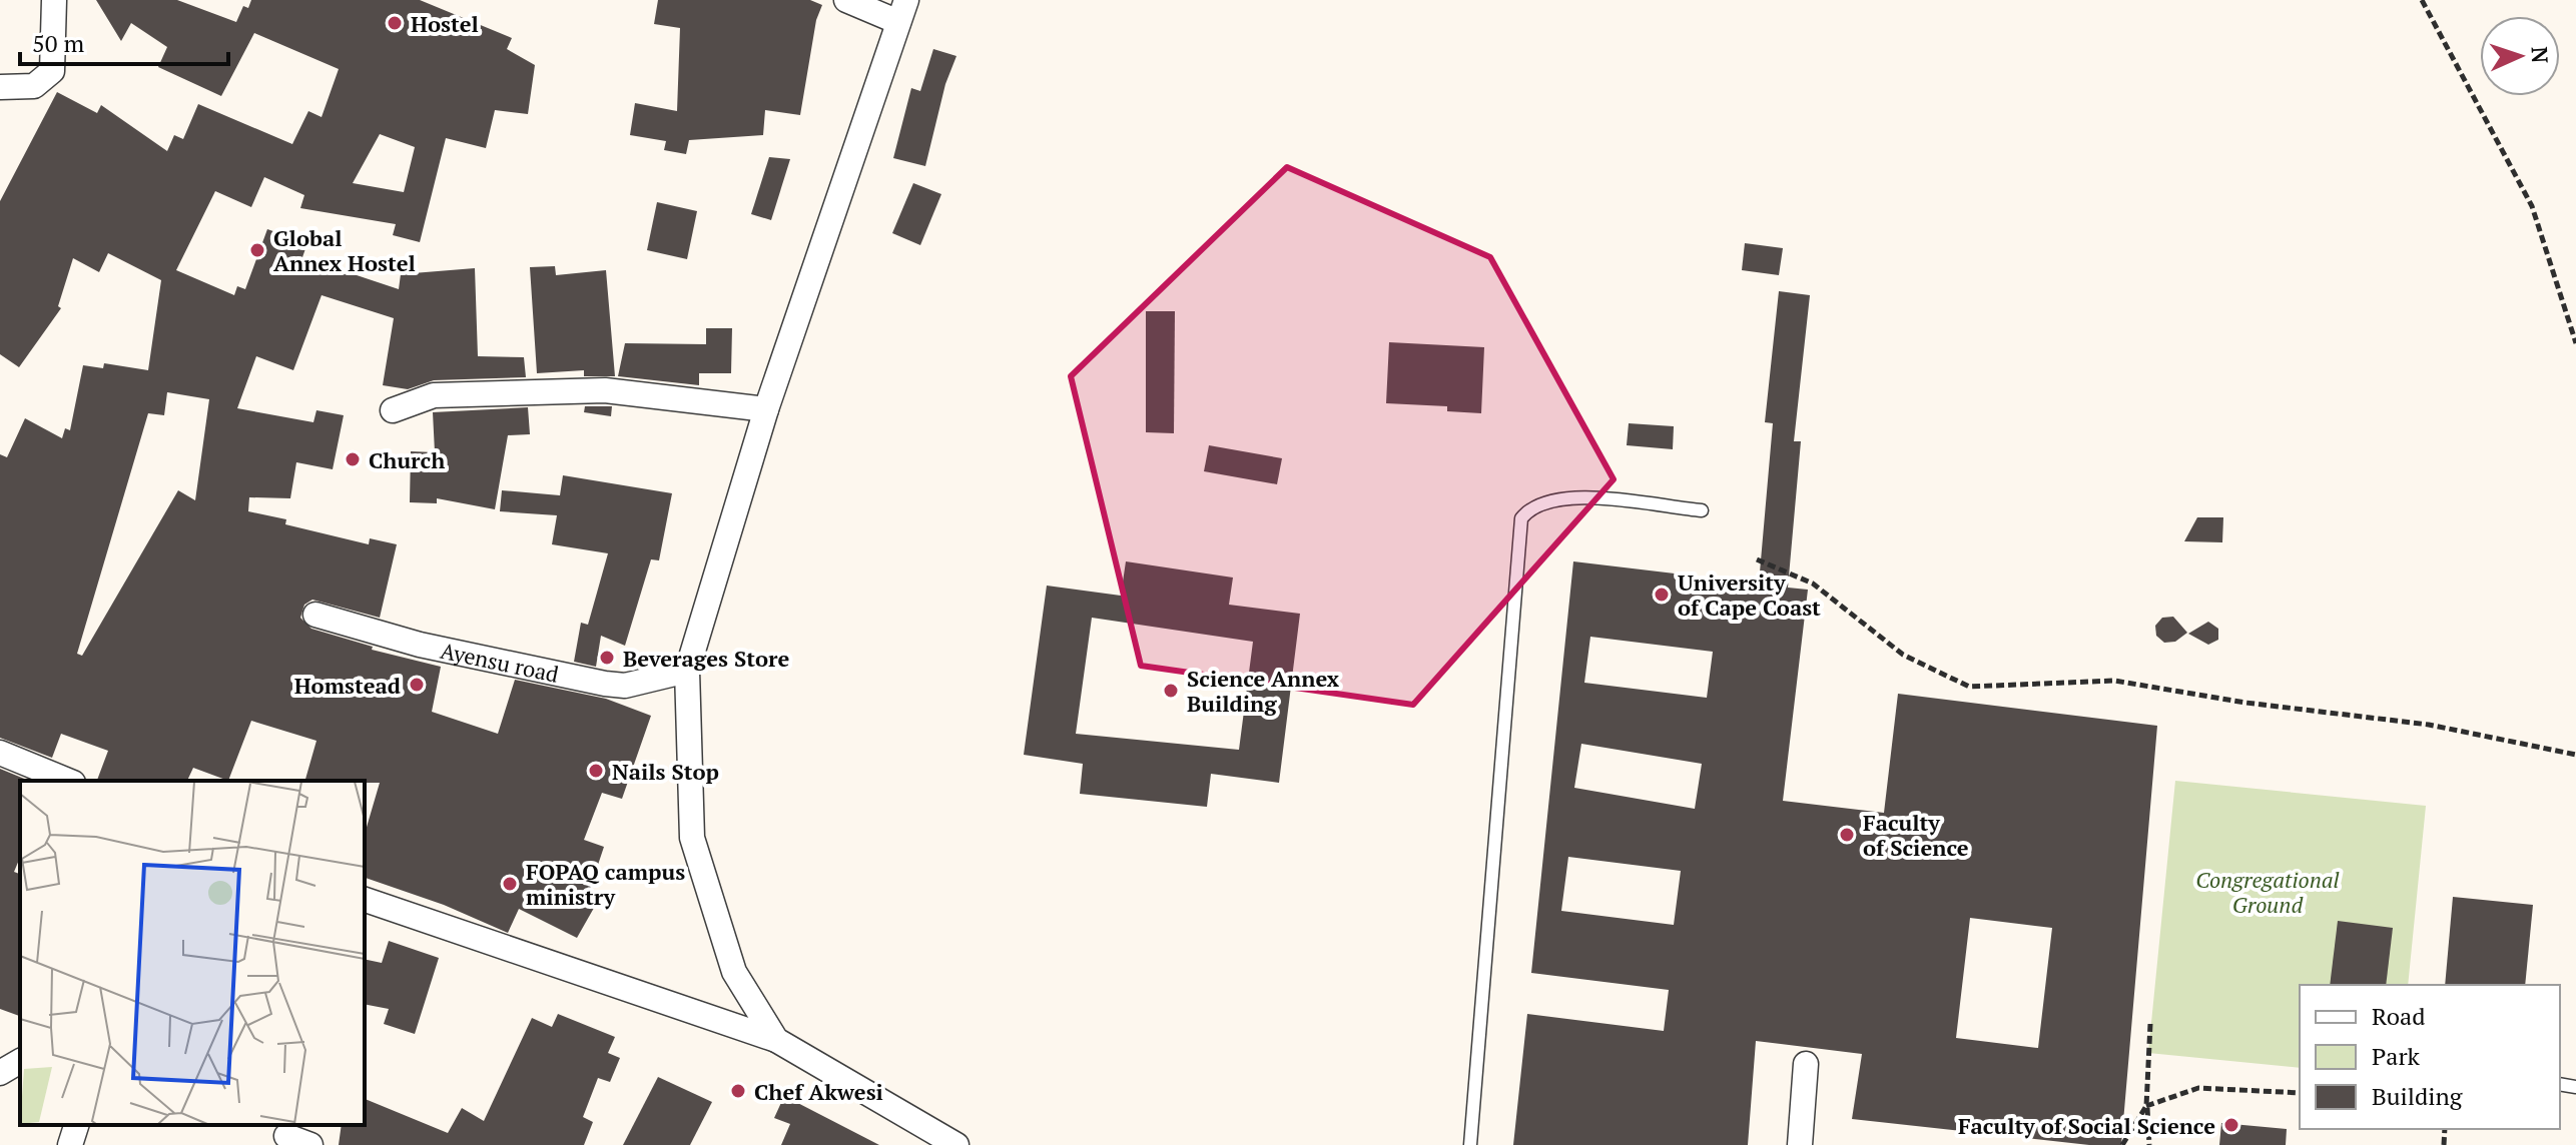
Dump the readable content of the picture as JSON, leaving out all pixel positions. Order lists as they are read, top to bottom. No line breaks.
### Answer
{"streets":{"street":["Ayensu road"]},"parks":["Congregational Ground"],"places":["Hostel","Global Annex Hostel","Church","University of Cape Coast","Beverages Store","Homstead","Science Annex Building","Nails Stop","Faculty of Science","FOPAQ campus ministry","Chef Akwesi","Faculty of Social Science"],"legend":["Road","Park","Building"],"scale_bar":"50 m","north":"right"}
